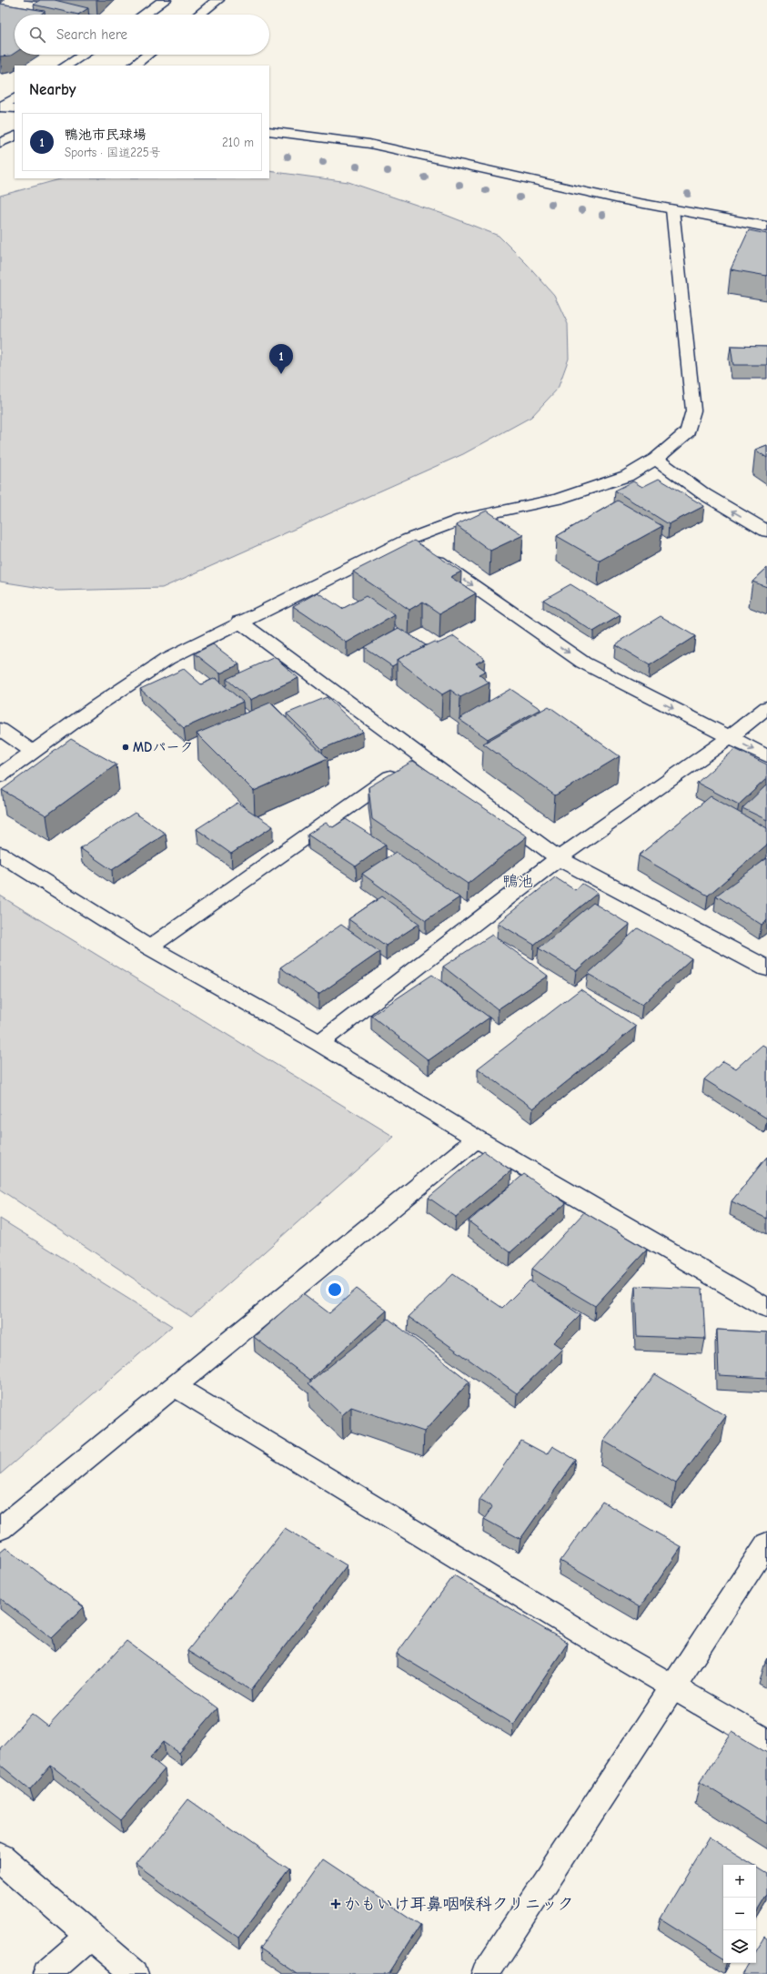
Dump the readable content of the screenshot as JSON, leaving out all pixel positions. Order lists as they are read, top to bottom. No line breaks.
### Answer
{"districts":["鴨池"],"places":{"other":["MDパーク"],"health":["かもいけ耳鼻咽喉科クリニック"]},"page":{"search":"Search here","heading":"Nearby","list":[{"mark":"1","name":"鴨池市民球場","note":"Sports · 国道225号","value":"210 m"}],"pins":"1","map_buttons":["+","−"]}}
